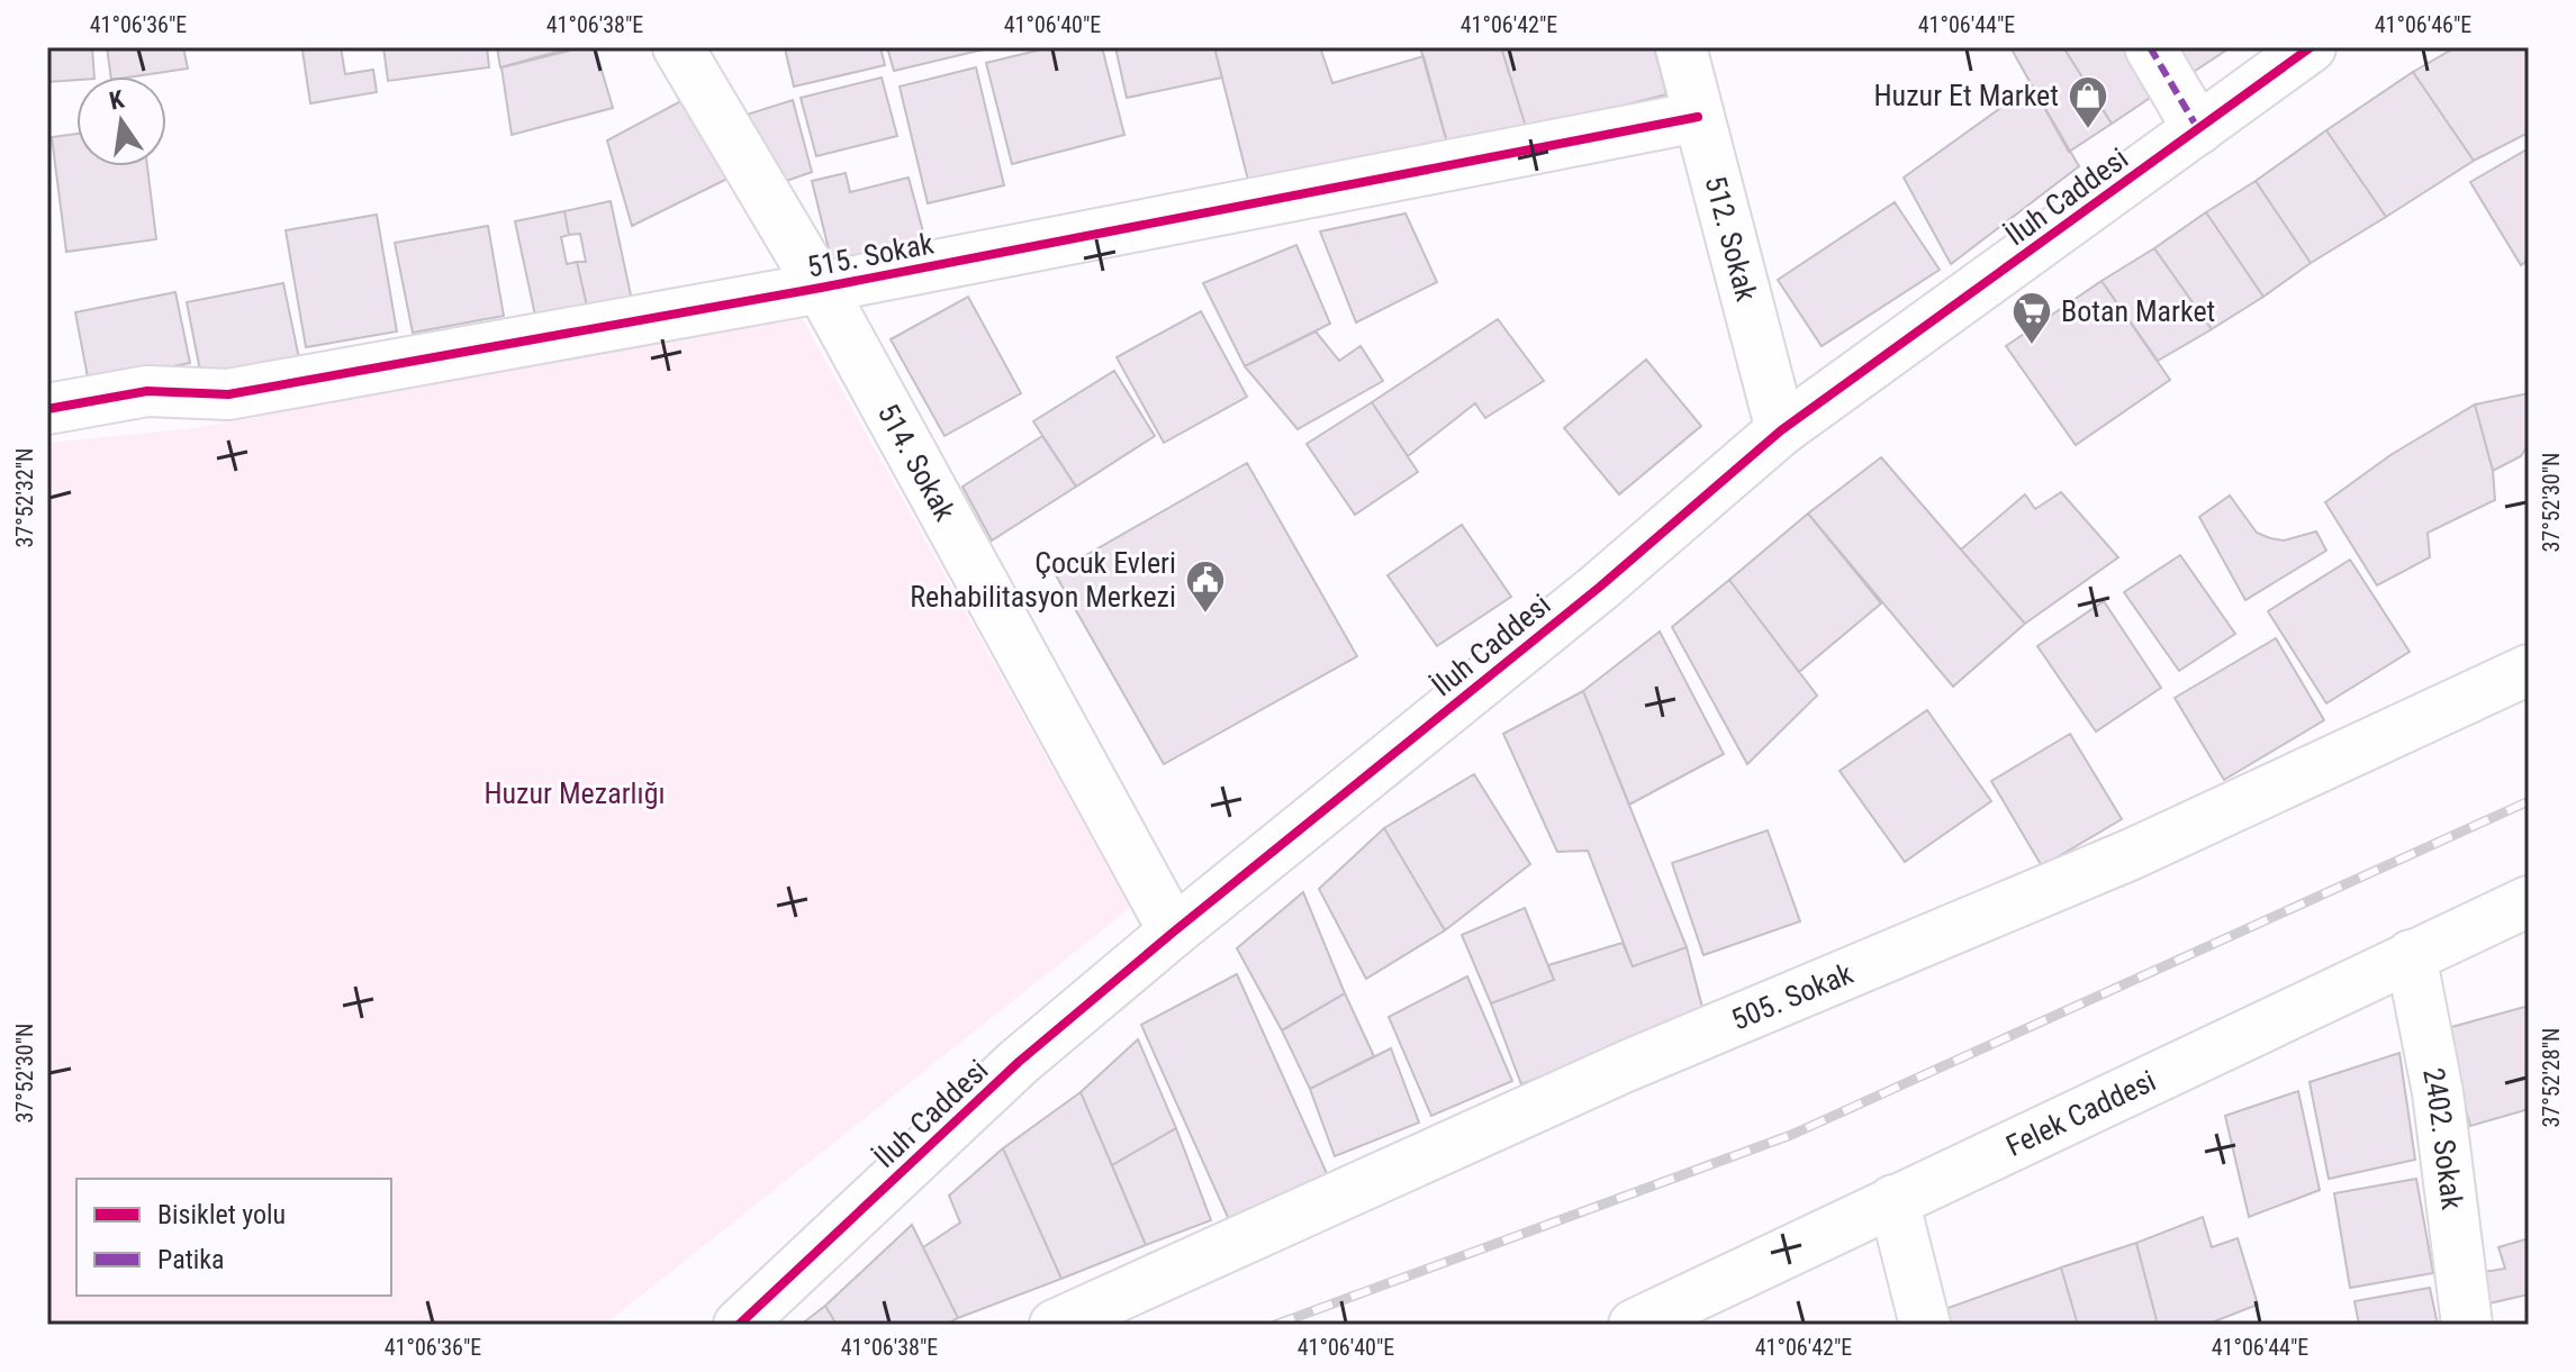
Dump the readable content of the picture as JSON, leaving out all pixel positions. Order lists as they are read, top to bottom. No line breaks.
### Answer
{"streets":{"street":["İluh Caddesi","512. Sokak","515. Sokak","514. Sokak","505. Sokak","Felek Caddesi","2402. Sokak"]},"crossings":[["İluh Caddesi","512. Sokak"],["İluh Caddesi","514. Sokak"],["512. Sokak","515. Sokak"],["515. Sokak","514. Sokak"],["Felek Caddesi","2402. Sokak"]],"parks":["Huzur Mezarlığı"],"places":{"shop":["Huzur Et Market"],"supermarket":["Botan Market"],"public building":["Çocuk Evleri Rehabilitasyon Merkezi"]},"legend":["Bisiklet yolu","Patika"],"north":"top","coordinates":["41°06'36\"E","41°06'38\"E","41°06'40\"E","41°06'42\"E","41°06'44\"E","41°06'46\"E","37°52'32\"N","37°52'30\"N","37°52'28\"N"]}
